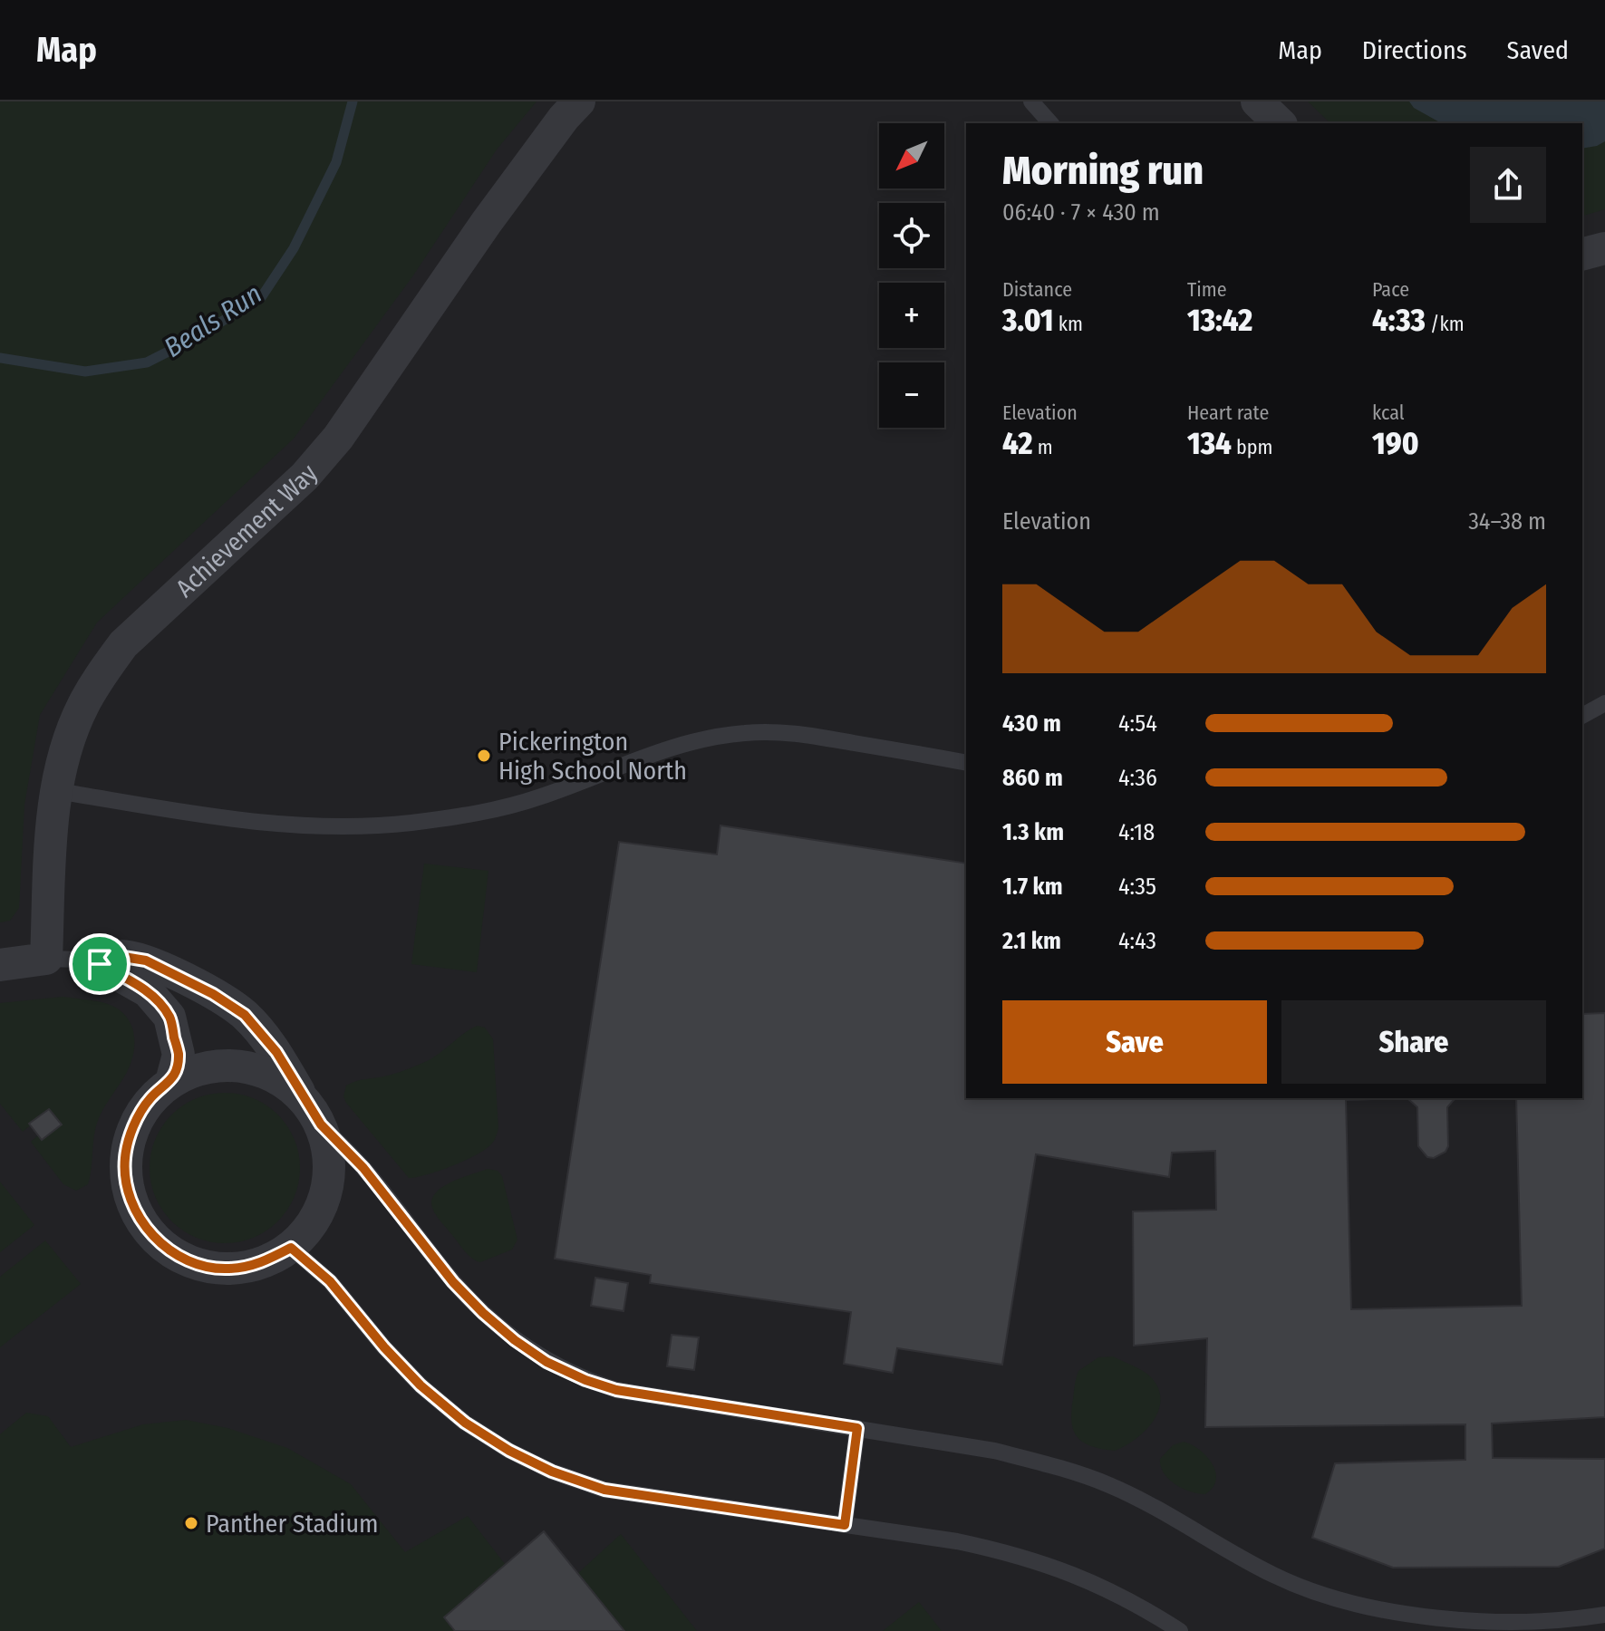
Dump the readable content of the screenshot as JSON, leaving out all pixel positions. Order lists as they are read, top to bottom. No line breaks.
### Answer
{"streets":{"street":["Achievement Way"]},"water":["Beals Run"],"places":["Pickerington High School North","Panther Stadium"],"north":"bottom left","page":{"header":"Map","nav":["Map","Directions","Saved"],"map_buttons":["+","−"],"heading":["Morning run","06:40 · 7 × 430 m"],"stats":[["Distance","3.01 km"],["Time","13:42"],["Pace","4:33 /km"],["Elevation","42 m"],["Heart rate","134 bpm"],["kcal","190"]],"chart":["Elevation","34–38 m"],"list":[{"name":"430 m","note":"4:54"},{"name":"860 m","note":"4:36"},{"name":"1.3 km","note":"4:18"},{"name":"1.7 km","note":"4:35"},{"name":"2.1 km","note":"4:43"}],"buttons":["Save","Share"]}}
